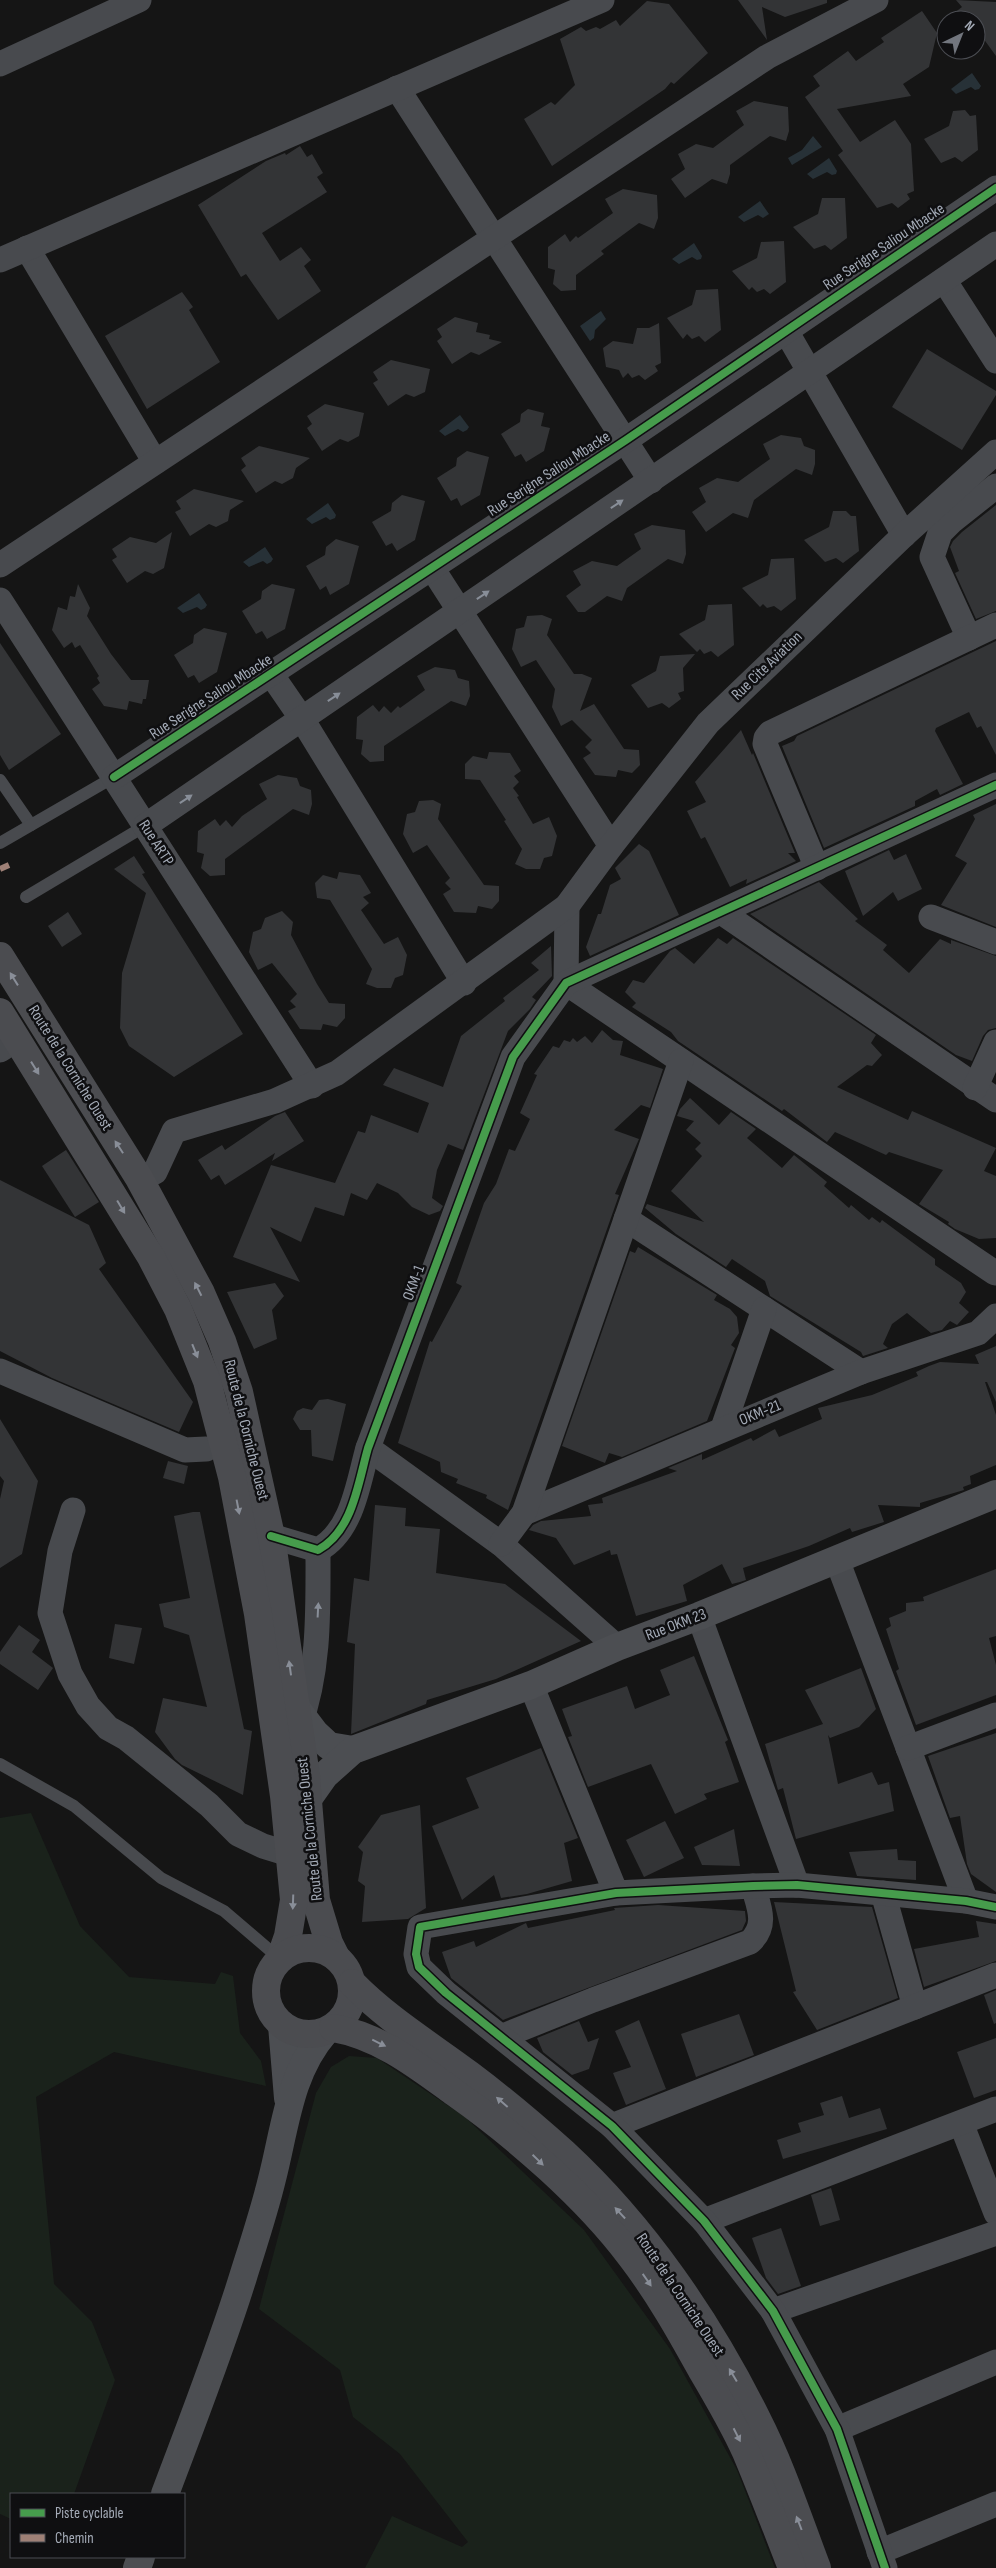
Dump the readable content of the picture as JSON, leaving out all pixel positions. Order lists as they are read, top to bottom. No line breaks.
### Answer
{"streets":{"highway":["Route de la Corniche Ouest"],"street":["Rue Serigne Saliou Mbacke","Rue Cite Aviation","Rue ARTP","OKM-1","OKM-21","Rue OKM 23"]},"crossings":[["Rue Serigne Saliou Mbacke","Rue ARTP"],["Rue Cite Aviation","Rue ARTP"],["Rue Cite Aviation","Route de la Corniche Ouest"]],"legend":["Piste cyclable","Chemin"],"north":"top right"}
